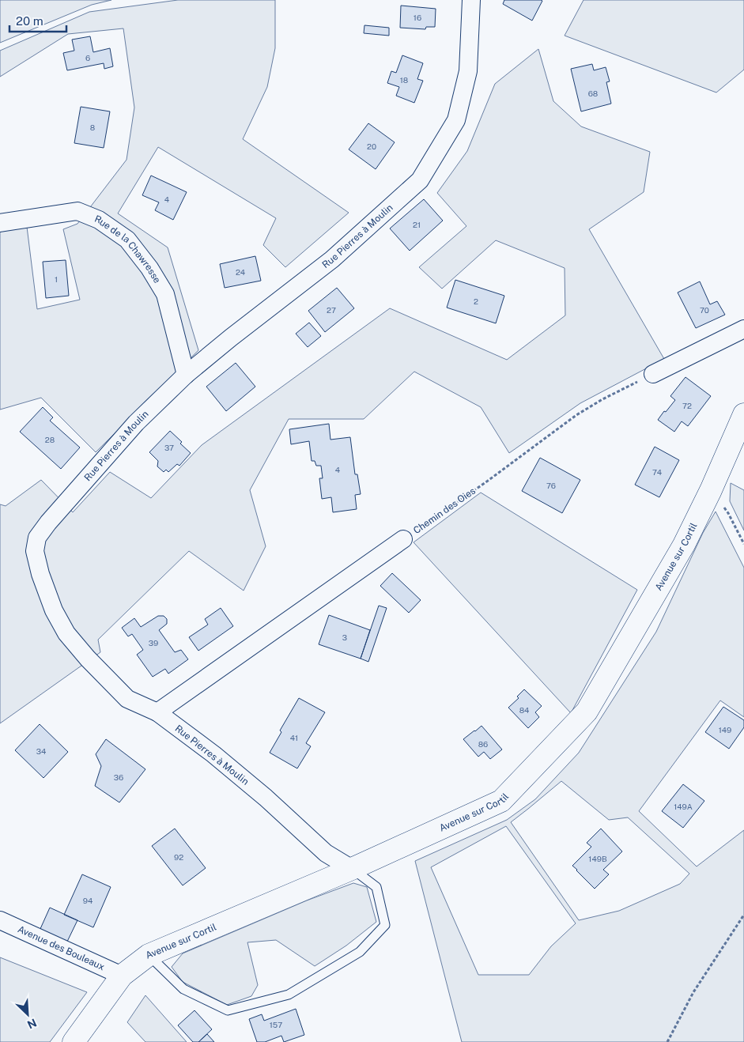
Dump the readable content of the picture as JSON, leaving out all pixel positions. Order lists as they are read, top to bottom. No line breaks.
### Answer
{"streets":{"main road":["Avenue sur Cortil"],"street":["Rue Pierres à Moulin","Rue de la Chawresse","Chemin des Oies","Avenue des Bouleaux"]},"crossings":[["Rue Pierres à Moulin","Rue de la Chawresse"],["Rue Pierres à Moulin","Chemin des Oies"],["Rue Pierres à Moulin","Avenue sur Cortil"],["Avenue sur Cortil","Avenue des Bouleaux"]],"house_numbers":["16","6","18","68","8","20","4","21","24","1","2","27","70","72","28","37","4","74","76","3","39","84","149","41","86","34","36","149A","92","149B","94","157"],"scale_bar":"20 m","north":"bottom right"}
